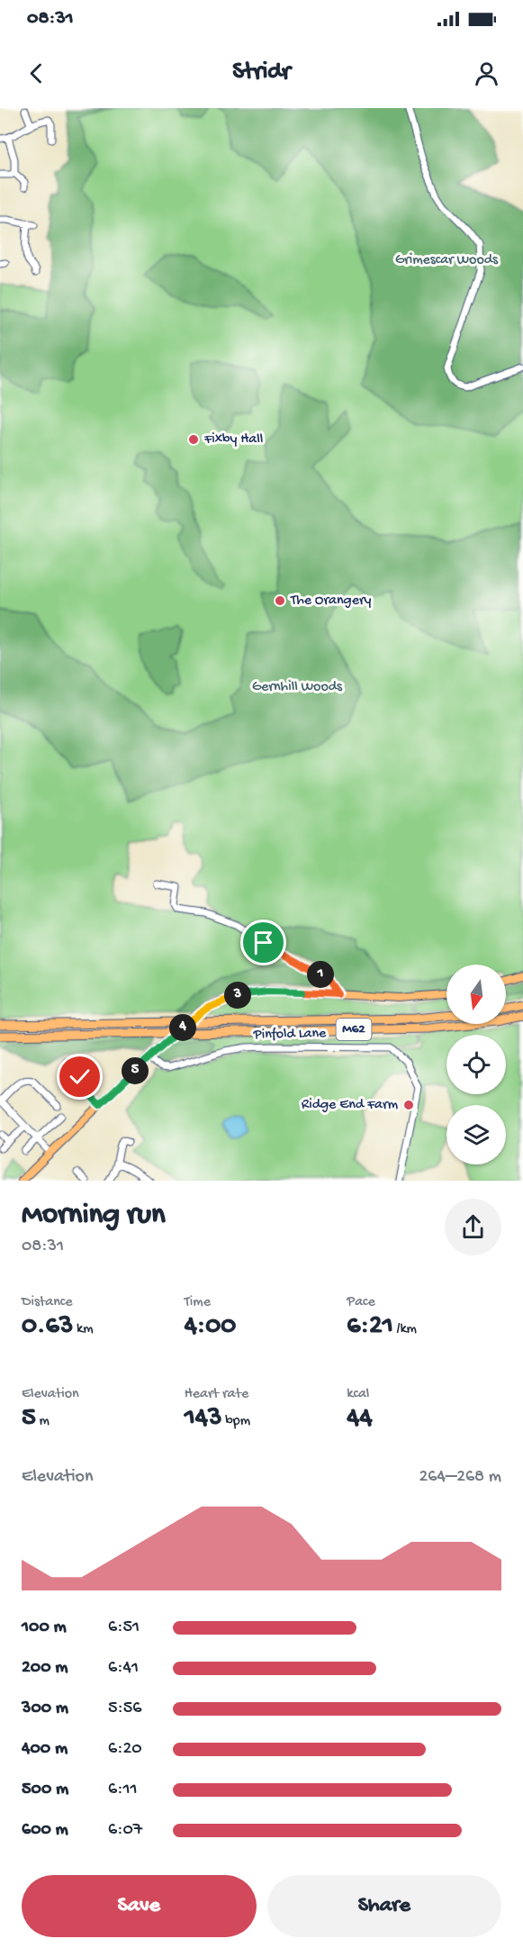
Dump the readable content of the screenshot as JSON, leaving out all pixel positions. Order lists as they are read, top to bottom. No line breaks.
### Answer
{"streets":{"highway":["M62"],"street":["Pinfold Lane"]},"parks":["Grimescar Woods","Gernhill Woods"],"places":["Fixby Hall","The Orangery","Ridge End Farm"],"north":"bottom","page":{"status":"08:31","header":"Stridr","pins":["1","3","4","5"],"heading":["Morning run","08:31"],"stats":[["Distance","0.63 km"],["Time","4:00"],["Pace","6:21 /km"],["Elevation","5 m"],["Heart rate","143 bpm"],["kcal","44"]],"chart":["Elevation","264–268 m"],"list":[{"name":"100 m","note":"6:51"},{"name":"200 m","note":"6:41"},{"name":"300 m","note":"5:56"},{"name":"400 m","note":"6:20"},{"name":"500 m","note":"6:11"},{"name":"600 m","note":"6:07"}],"buttons":["Save","Share"]}}
